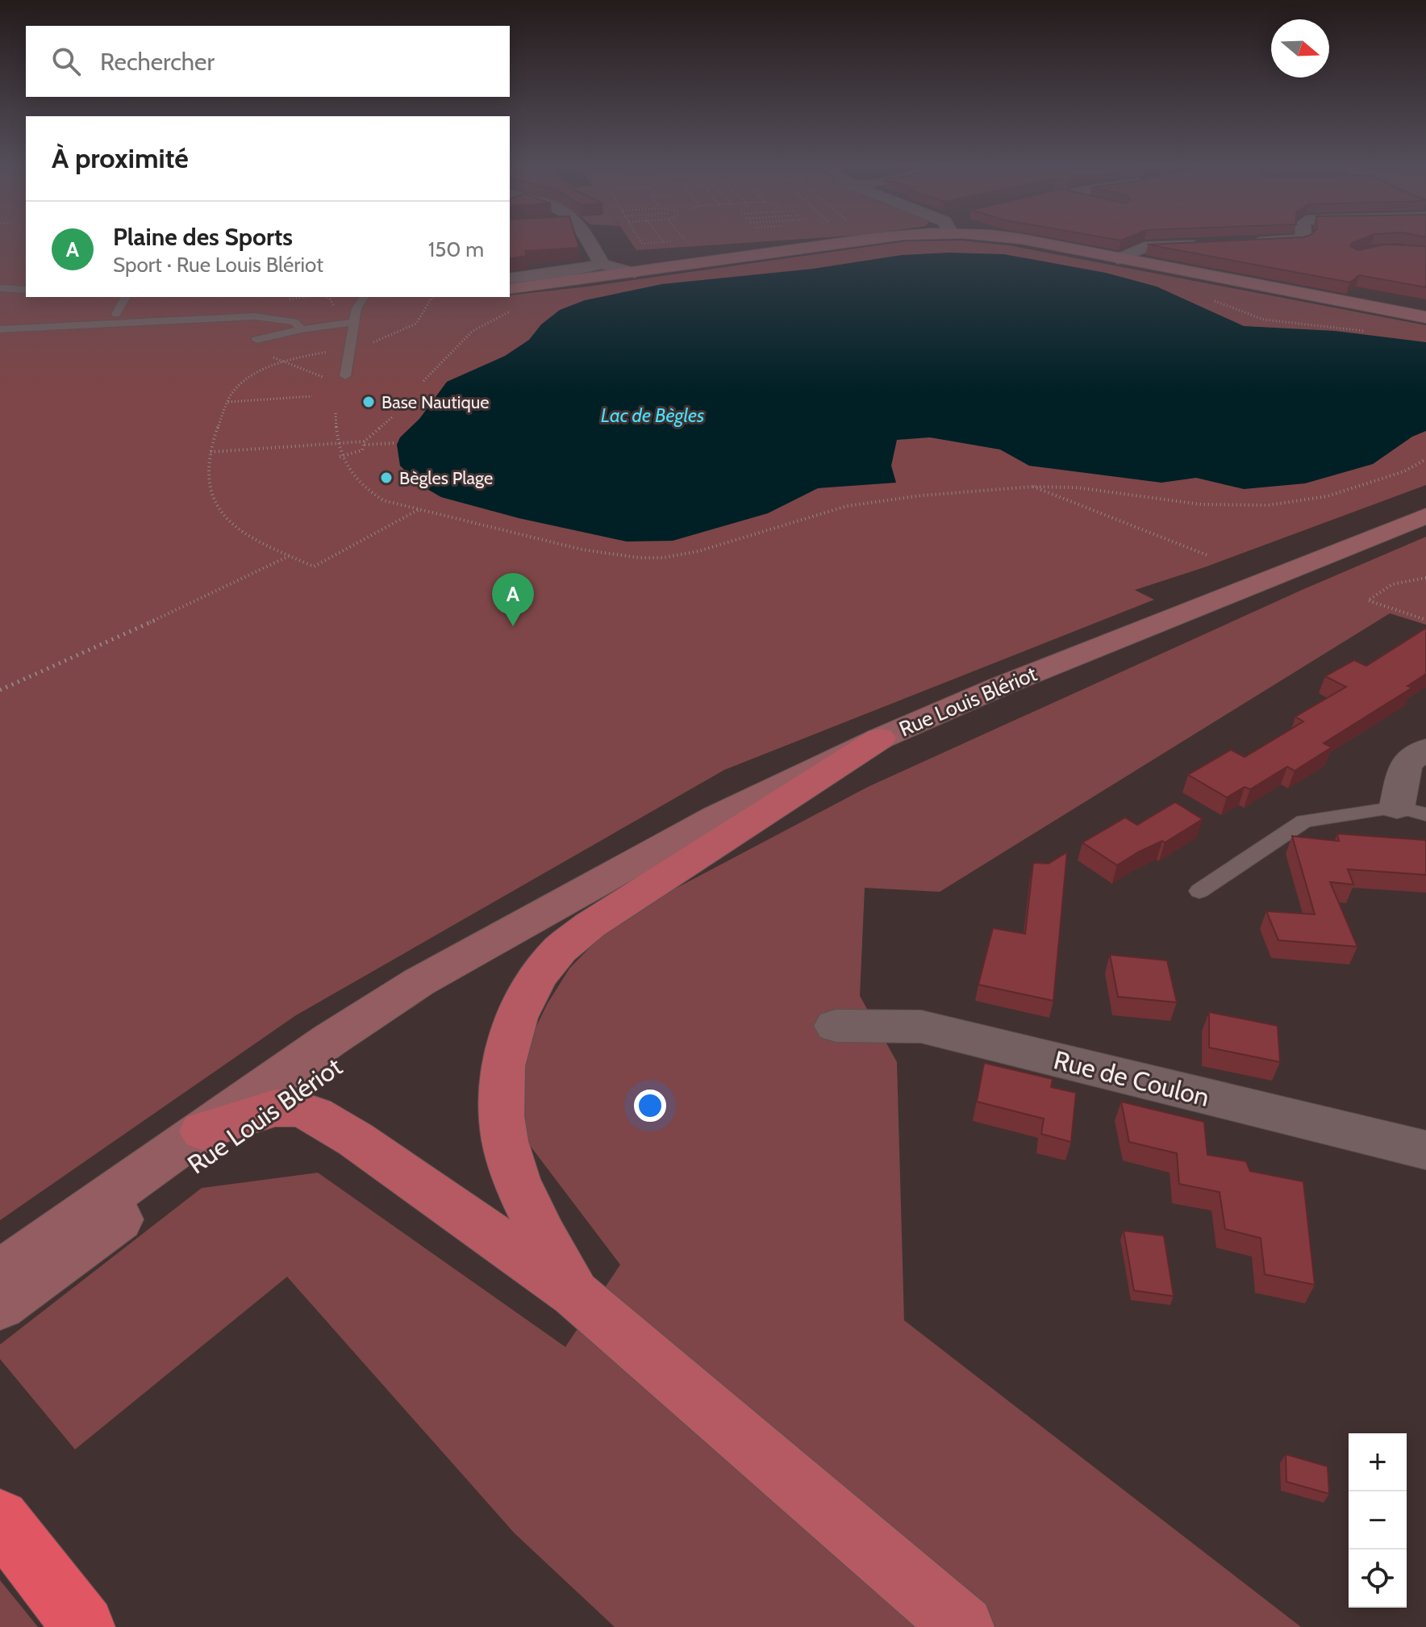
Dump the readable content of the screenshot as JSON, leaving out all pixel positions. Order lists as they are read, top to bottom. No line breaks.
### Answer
{"streets":{"street":["Rue Louis Blériot","Rue de Coulon"]},"water":["Lac de Bègles"],"places":["Base Nautique","Bègles Plage"],"north":"right","page":{"search":"Rechercher","heading":"À proximité","list":[{"mark":"A","name":"Plaine des Sports","note":"Sport · Rue Louis Blériot","value":"150 m"}],"pins":"A","map_buttons":["+","−"]}}
